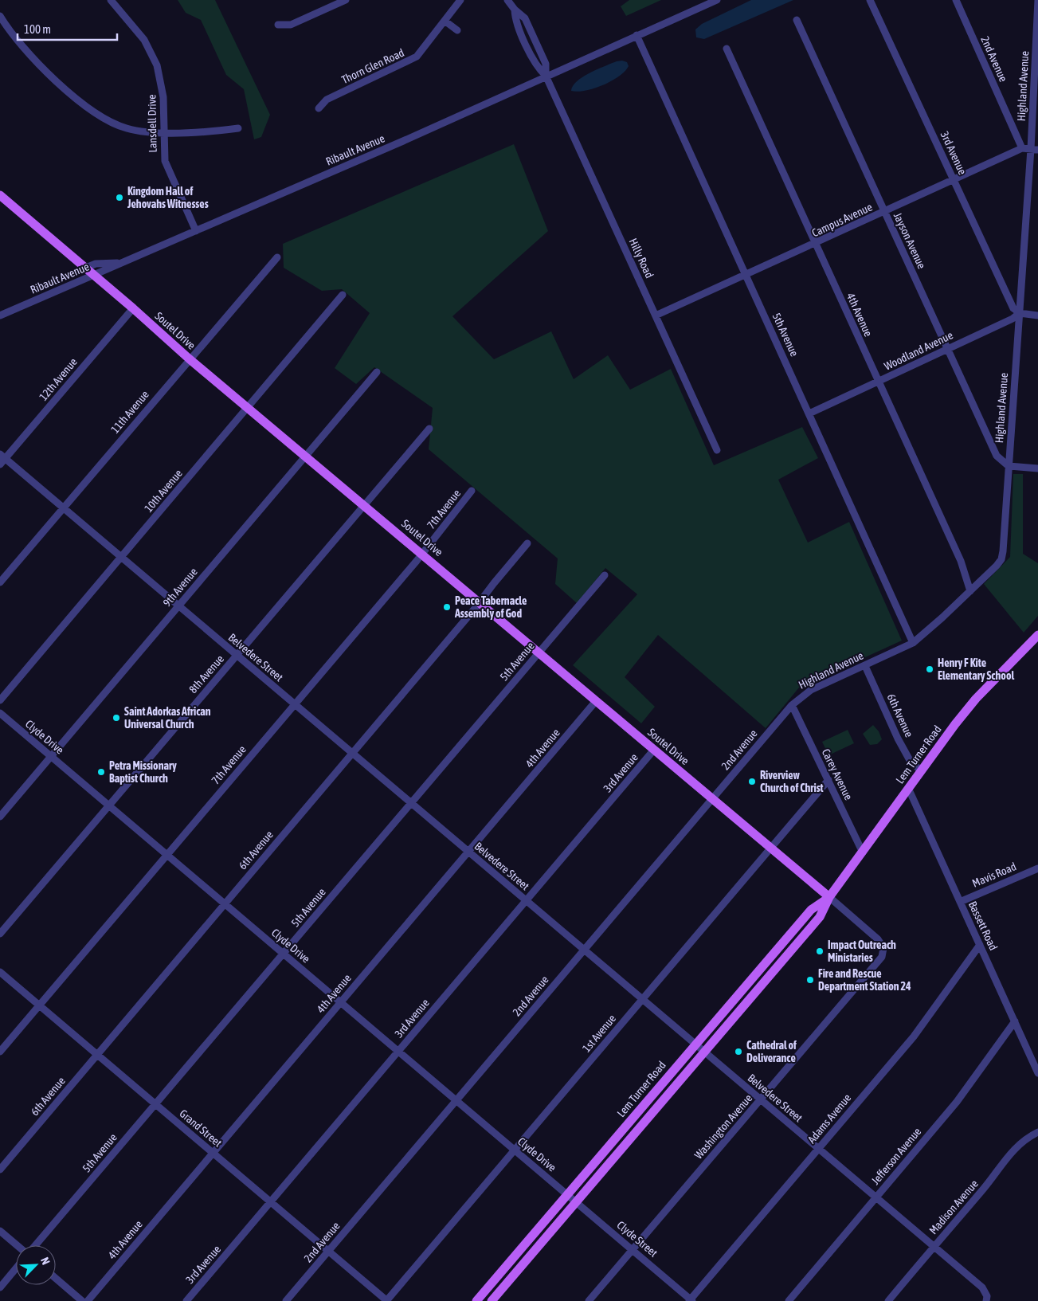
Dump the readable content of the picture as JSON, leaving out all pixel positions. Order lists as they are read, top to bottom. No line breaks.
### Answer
{"streets":{"main road":["Soutel Drive","Lem Turner Road"],"street":["2nd Avenue","Thorn Glen Road","Highland Avenue","Lansdell Drive","Ribault Avenue","3rd Avenue","Campus Avenue","Jayson Avenue","Hilly Road","4th Avenue","5th Avenue","Woodland Avenue","12th Avenue","11th Avenue","10th Avenue","7th Avenue","9th Avenue","Belvedere Street","8th Avenue","6th Avenue","Clyde Drive","Carey Avenue","Mavis Road","Bassett Road","1st Avenue","Adams Avenue","Washington Avenue","Grand Street","Jefferson Avenue","Madison Avenue","Clyde Street"]},"crossings":[["2nd Avenue","Highland Avenue"],["2nd Avenue","Campus Avenue"],["2nd Avenue","Soutel Drive"],["2nd Avenue","Belvedere Street"],["2nd Avenue","Clyde Drive"],["2nd Avenue","Carey Avenue"],["2nd Avenue","Grand Street"],["Highland Avenue","3rd Avenue"],["Highland Avenue","Jayson Avenue"],["Highland Avenue","4th Avenue"],["Highland Avenue","5th Avenue"],["Highland Avenue","Woodland Avenue"],["Highland Avenue","6th Avenue"],["Highland Avenue","Carey Avenue"],["Lansdell Drive","Ribault Avenue"],["Ribault Avenue","Hilly Road"],["Ribault Avenue","Soutel Drive"],["Ribault Avenue","5th Avenue"],["3rd Avenue","Campus Avenue"],["3rd Avenue","Soutel Drive"],["3rd Avenue","Woodland Avenue"],["3rd Avenue","Belvedere Street"],["3rd Avenue","Clyde Drive"],["3rd Avenue","Grand Street"],["Campus Avenue","Jayson Avenue"],["Campus Avenue","Hilly Road"],["Campus Avenue","4th Avenue"],["Campus Avenue","5th Avenue"],["Jayson Avenue","Woodland Avenue"],["4th Avenue","Soutel Drive"],["4th Avenue","Woodland Avenue"],["4th Avenue","Belvedere Street"],["4th Avenue","Clyde Drive"],["4th Avenue","Grand Street"],["Soutel Drive","5th Avenue"],["Soutel Drive","12th Avenue"],["Soutel Drive","11th Avenue"],["Soutel Drive","10th Avenue"],["Soutel Drive","7th Avenue"],["Soutel Drive","9th Avenue"],["Soutel Drive","8th Avenue"],["Soutel Drive","6th Avenue"],["Soutel Drive","Lem Turner Road"],["Soutel Drive","1st Avenue"],["Soutel Drive","Washington Avenue"],["5th Avenue","Woodland Avenue"],["5th Avenue","Belvedere Street"],["5th Avenue","Clyde Drive"],["5th Avenue","Grand Street"],["12th Avenue","Belvedere Street"],["11th Avenue","Belvedere Street"],["10th Avenue","Belvedere Street"],["7th Avenue","Belvedere Street"],["7th Avenue","Clyde Drive"],["7th Avenue","Grand Street"],["9th Avenue","Belvedere Street"],["9th Avenue","Clyde Drive"],["Belvedere Street","8th Avenue"],["Belvedere Street","6th Avenue"],["Belvedere Street","Lem Turner Road"],["Belvedere Street","1st Avenue"],["Belvedere Street","Adams Avenue"],["Belvedere Street","Washington Avenue"],["Belvedere Street","Jefferson Avenue"],["Belvedere Street","Madison Avenue"],["8th Avenue","Clyde Drive"],["6th Avenue","Clyde Drive"],["6th Avenue","Lem Turner Road"],["6th Avenue","Grand Street"],["Clyde Drive","Lem Turner Road"],["Clyde Drive","1st Avenue"],["Clyde Drive","Clyde Street"],["Lem Turner Road","Carey Avenue"],["Lem Turner Road","Bassett Road"],["Lem Turner Road","Washington Avenue"],["Lem Turner Road","Clyde Street"],["Carey Avenue","1st Avenue"],["Mavis Road","Bassett Road"],["Bassett Road","Adams Avenue"],["Bassett Road","Jefferson Avenue"],["1st Avenue","Grand Street"],["Adams Avenue","Clyde Street"],["Washington Avenue","Clyde Street"]],"places":["Kingdom Hall of Jehovahs Witnesses","Peace Tabernacle Assembly of God","Henry F Kite Elementary School","Saint Adorkas African Universal Church","Petra Missionary Baptist Church","Riverview Church of Christ","Impact Outreach Ministaries","Fire and Rescue Department Station 24","Cathedral of Deliverance"],"scale_bar":"100 m","north":"top right"}
